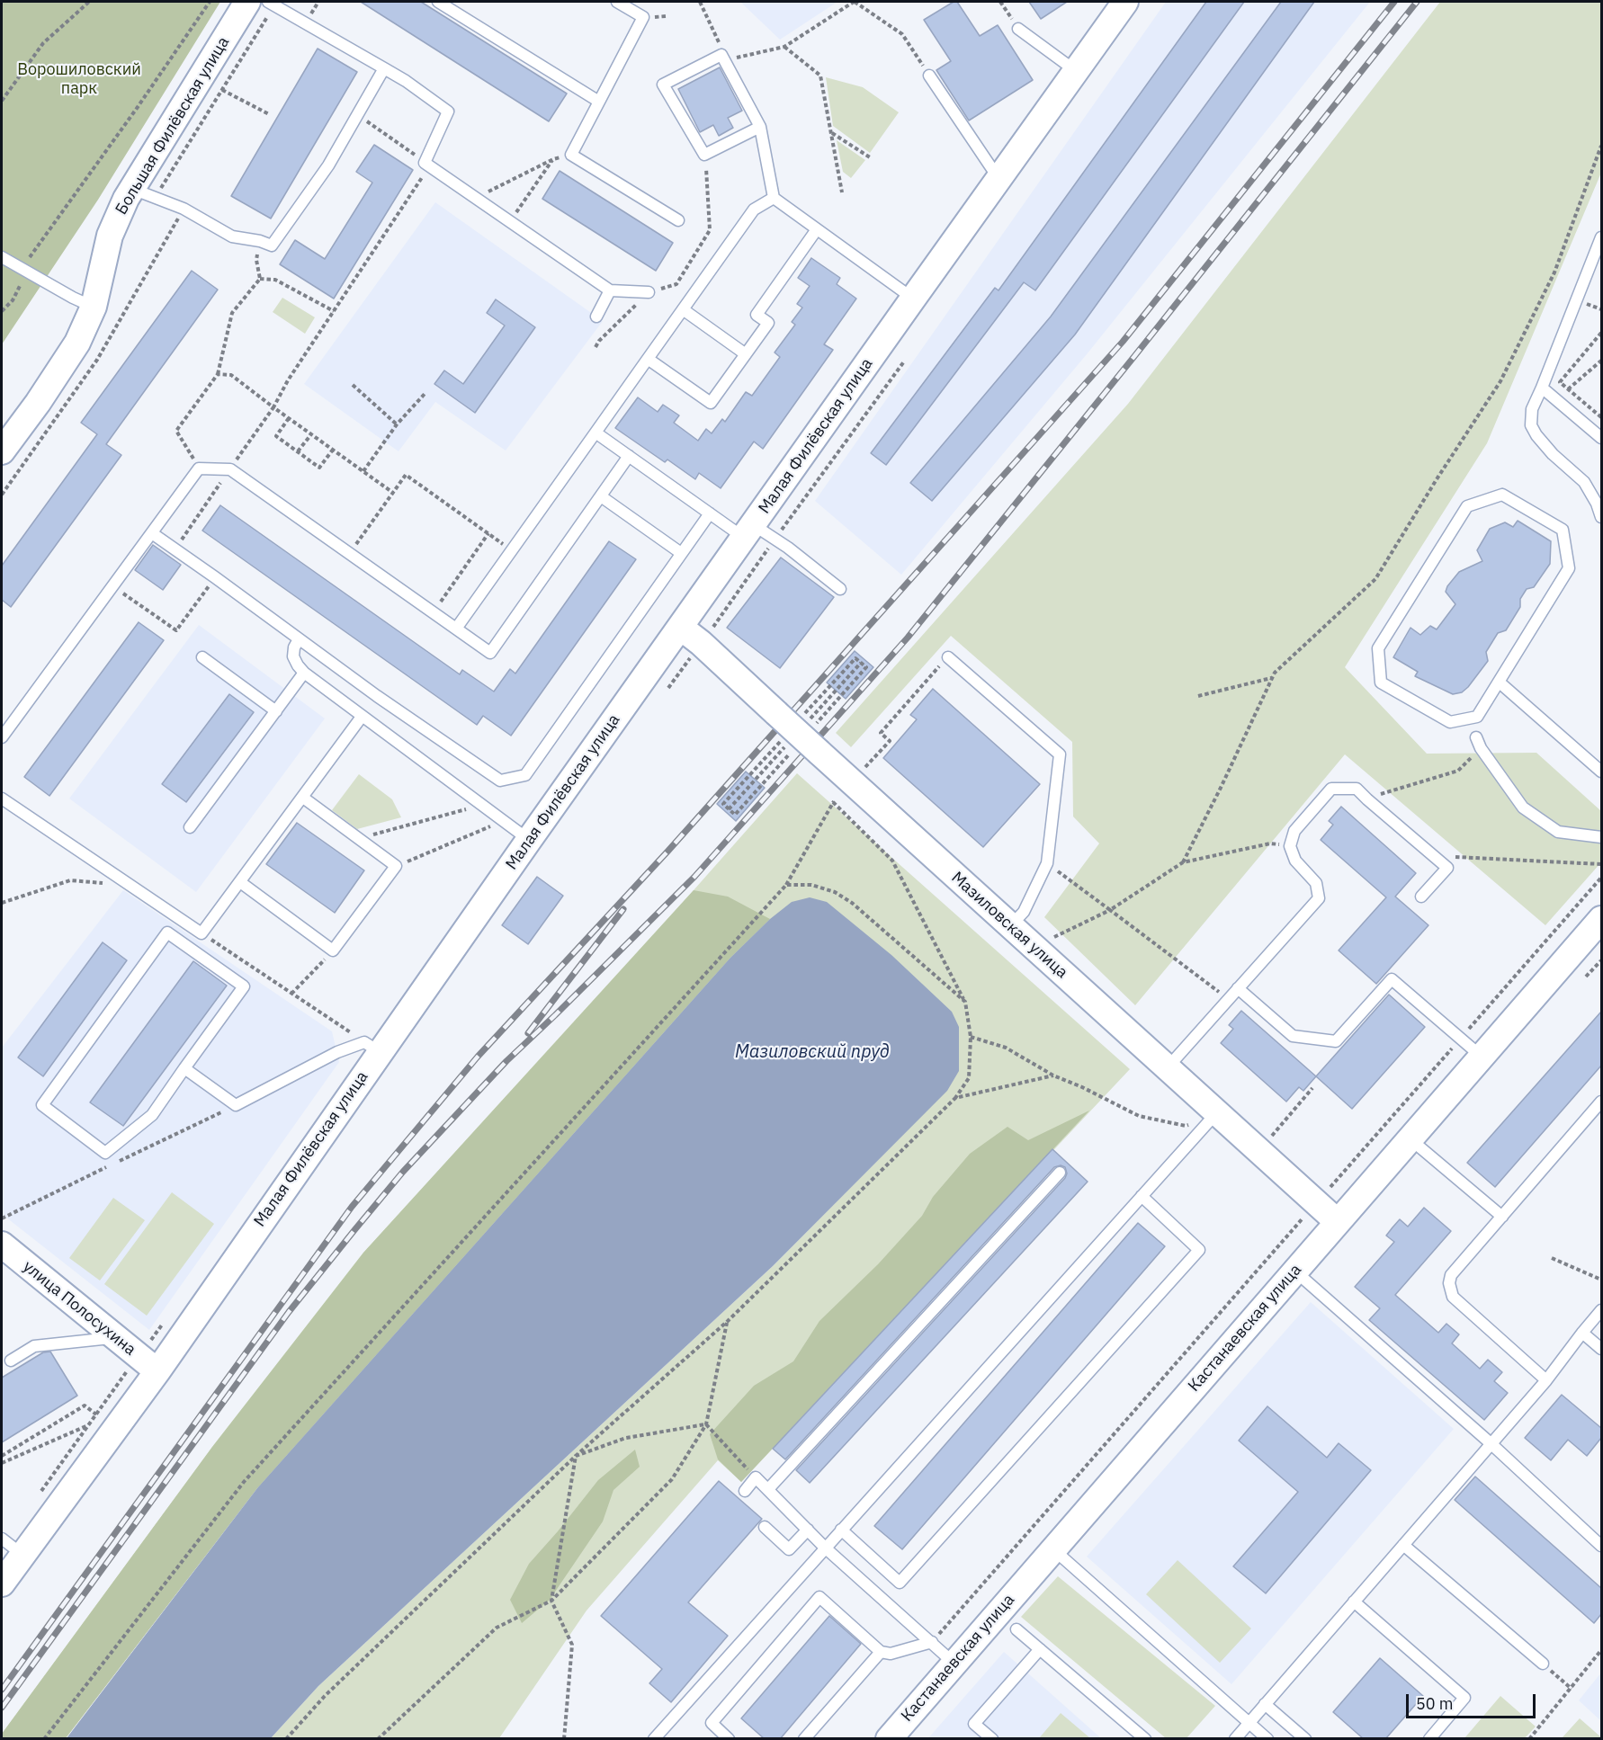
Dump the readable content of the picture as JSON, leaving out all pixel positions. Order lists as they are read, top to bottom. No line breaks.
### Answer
{"streets":{"street":["Большая Филёвская улица","Малая Филёвская улица","Мазиловская улица","улица Полосухина","Кастанаевская улица"]},"crossings":[["Малая Филёвская улица","Мазиловская улица"],["Малая Филёвская улица","улица Полосухина"],["Мазиловская улица","Кастанаевская улица"]],"water":["Мазиловский пруд"],"parks":["Ворошиловский парк"],"scale_bar":"50 m"}
